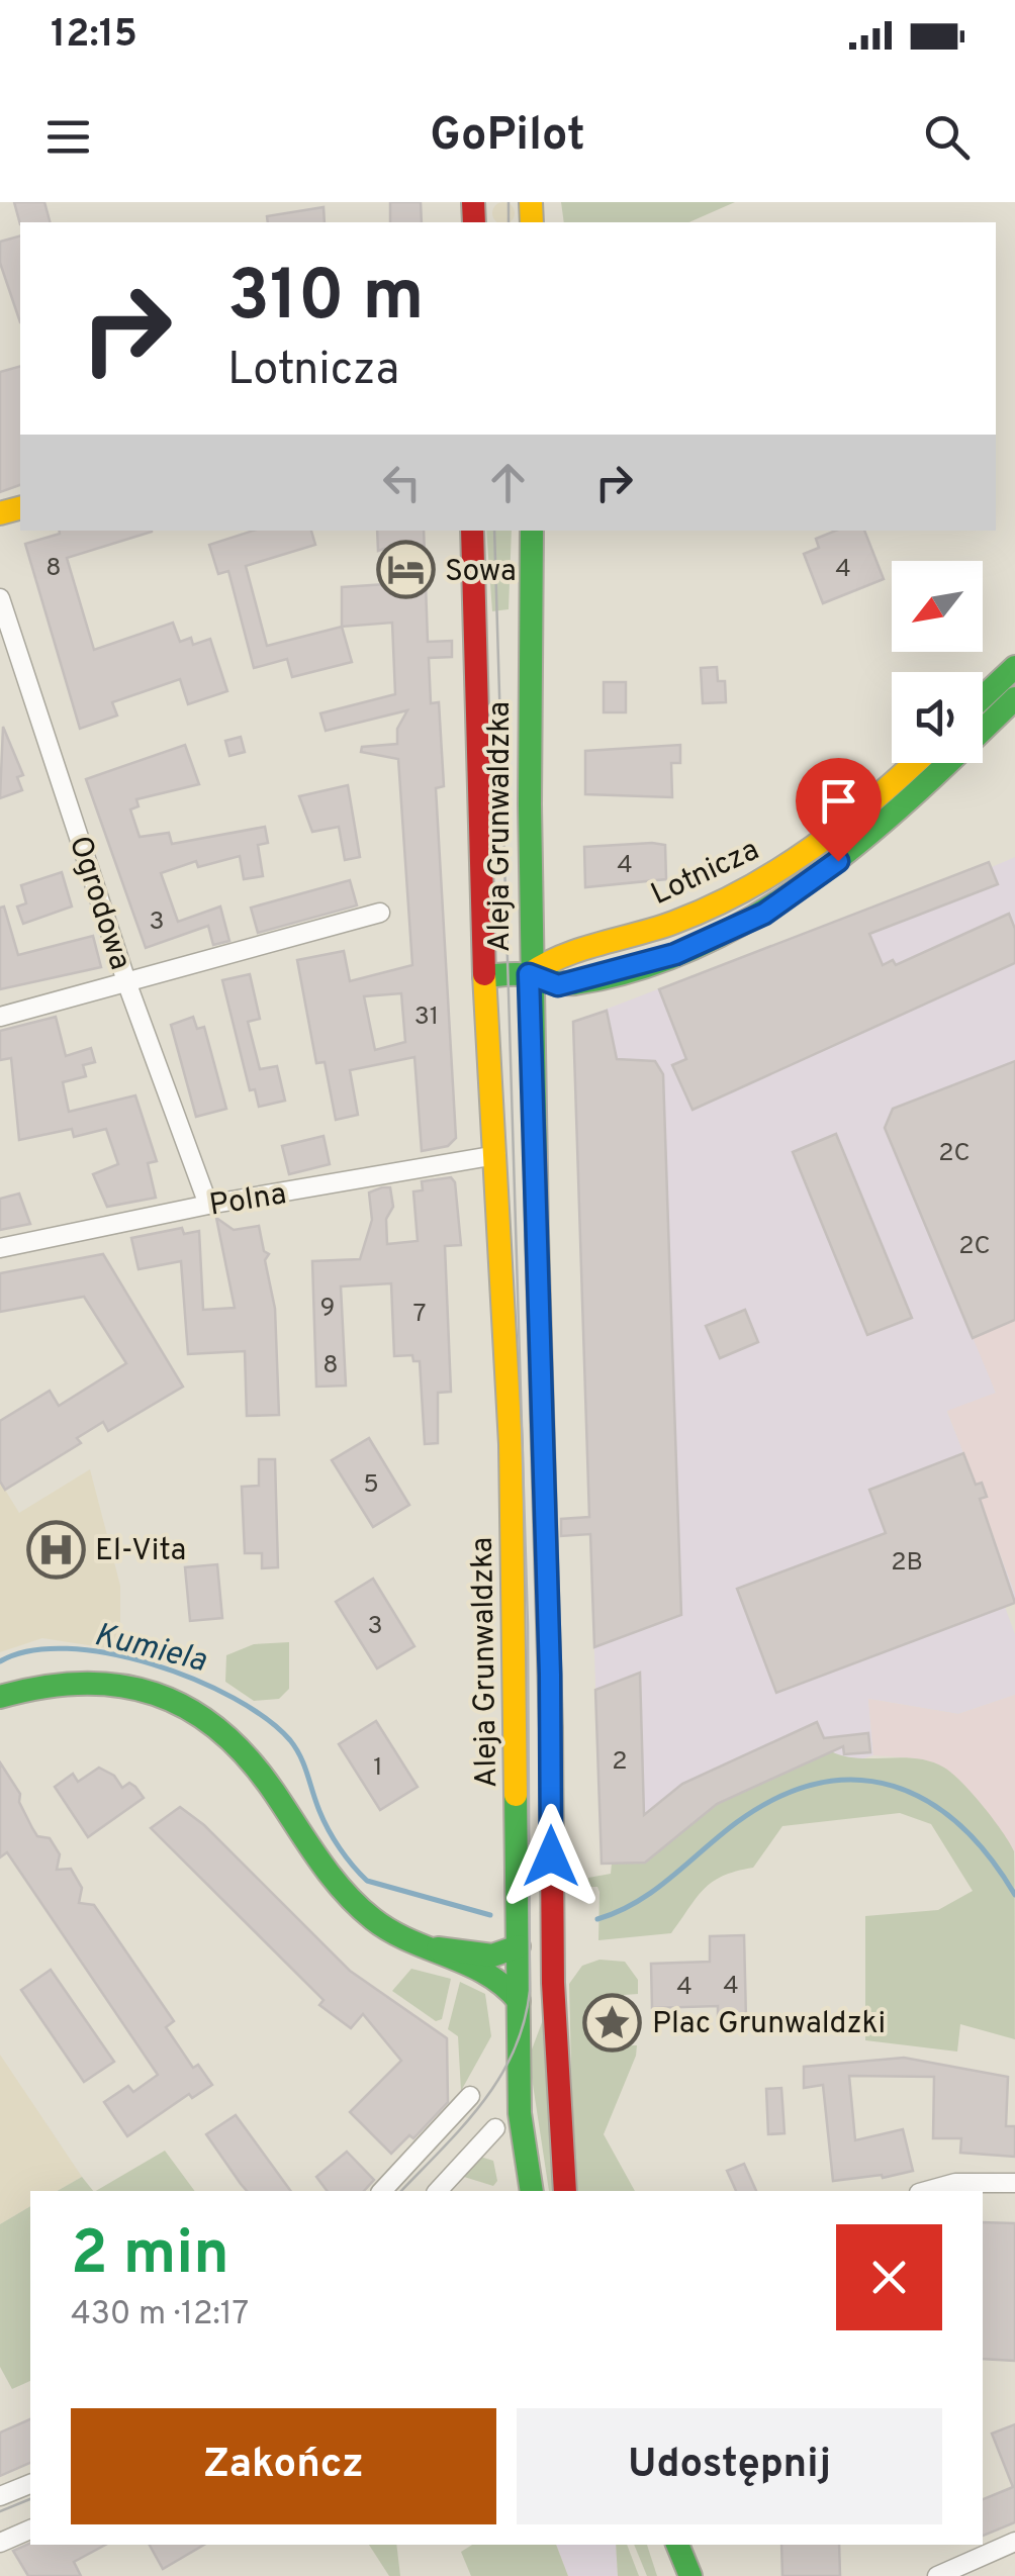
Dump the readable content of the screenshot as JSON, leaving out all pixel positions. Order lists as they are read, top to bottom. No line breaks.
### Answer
{"streets":{"main road":["Aleja Grunwaldzka","Lotnicza"],"street":["Ogrodowa","Polna"]},"crossings":[["Aleja Grunwaldzka","Lotnicza"],["Aleja Grunwaldzka","Polna"],["Ogrodowa","Polna"]],"water":["Kumiela"],"places":{"hotel":["Sowa"],"hospital":["El-Vita"],"place":["Plac Grunwaldzki"]},"house_numbers":["8","4","4","3","31","2C","2C","9","7","8","5","2B","3","2","1","4","4"],"north":"bottom left","page":{"status":"12:15","header":"GoPilot","turn":["310 m","Lotnicza"],"heading":["2 min","430 m · 12:17"],"buttons":["Zakończ","Udostępnij"]}}
